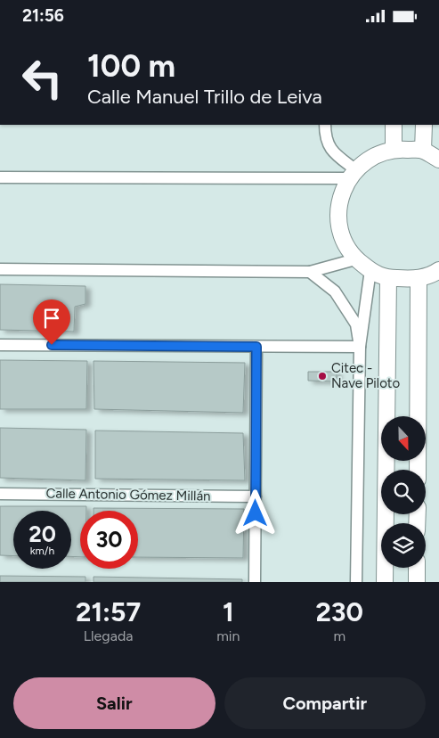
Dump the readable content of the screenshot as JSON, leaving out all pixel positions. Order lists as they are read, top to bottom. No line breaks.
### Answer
{"streets":{"street":["Calle Antonio Gómez Millán"]},"places":["Citec - Nave Piloto"],"north":"bottom","page":{"status":"21:56","turn":["100 m","Calle Manuel Trillo de Leiva"],"speed":"20 km/h","limit":"30","eta":["21:57","Llegada","1","min","230","m"],"buttons":["Salir","Compartir"]}}
